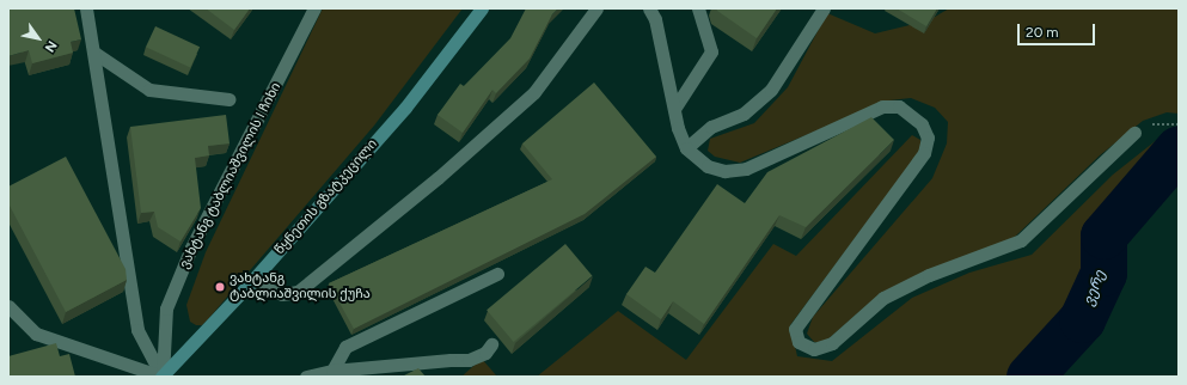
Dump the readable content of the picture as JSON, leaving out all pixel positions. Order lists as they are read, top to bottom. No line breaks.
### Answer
{"streets":{"main road":["წყნეთის გზატკეცილი"],"street":["ვახტანგ ტაბლიაშვილის I ჩიხი"]},"crossings":[["ვახტანგ ტაბლიაშვილის I ჩიხი","წყნეთის გზატკეცილი"]],"water":["ვერე"],"places":["ვახტანგ ტაბლიაშვილის ქუჩა"],"scale_bar":"20 m","north":"bottom right"}
